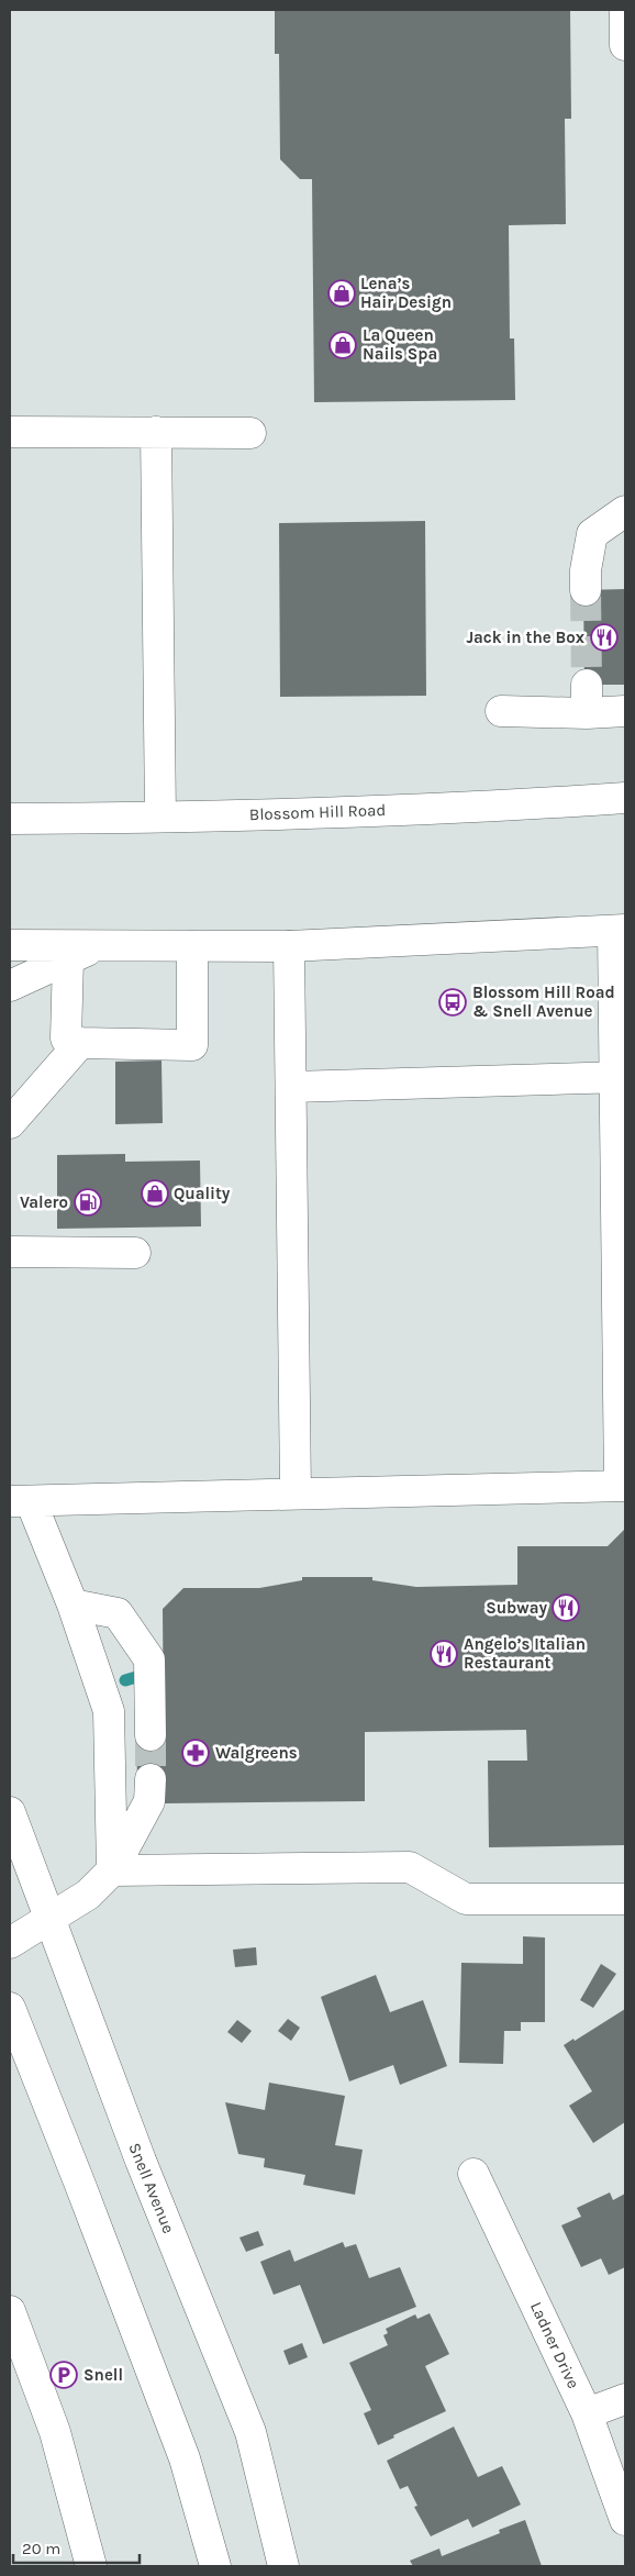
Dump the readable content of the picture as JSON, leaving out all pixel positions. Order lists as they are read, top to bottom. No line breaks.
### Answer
{"streets":{"main road":["Blossom Hill Road","Snell Avenue","Ladner Drive"]},"places":{"shop":["Lena’s Hair Design","La Queen Nails Spa","Quality"],"restaurant":["Jack in the Box","Subway","Angelo’s Italian Restaurant"],"bus stop":["Blossom Hill Road & Snell Avenue"],"fuel station":["Valero"],"pharmacy":["Walgreens"],"parking":["Snell"]},"scale_bar":"20 m"}
